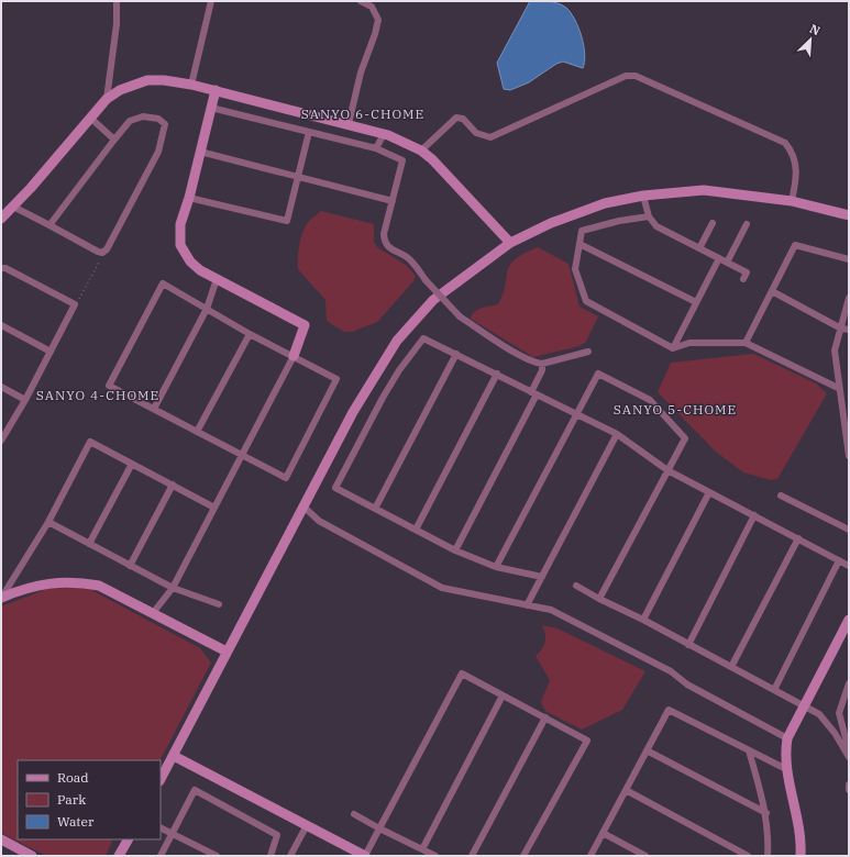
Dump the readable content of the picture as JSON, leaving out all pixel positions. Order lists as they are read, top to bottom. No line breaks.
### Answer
{"districts":["SANYO 6-CHOME","SANYO 4-CHOME","SANYO 5-CHOME"],"legend":["Road","Park","Water"],"north":"top right"}
